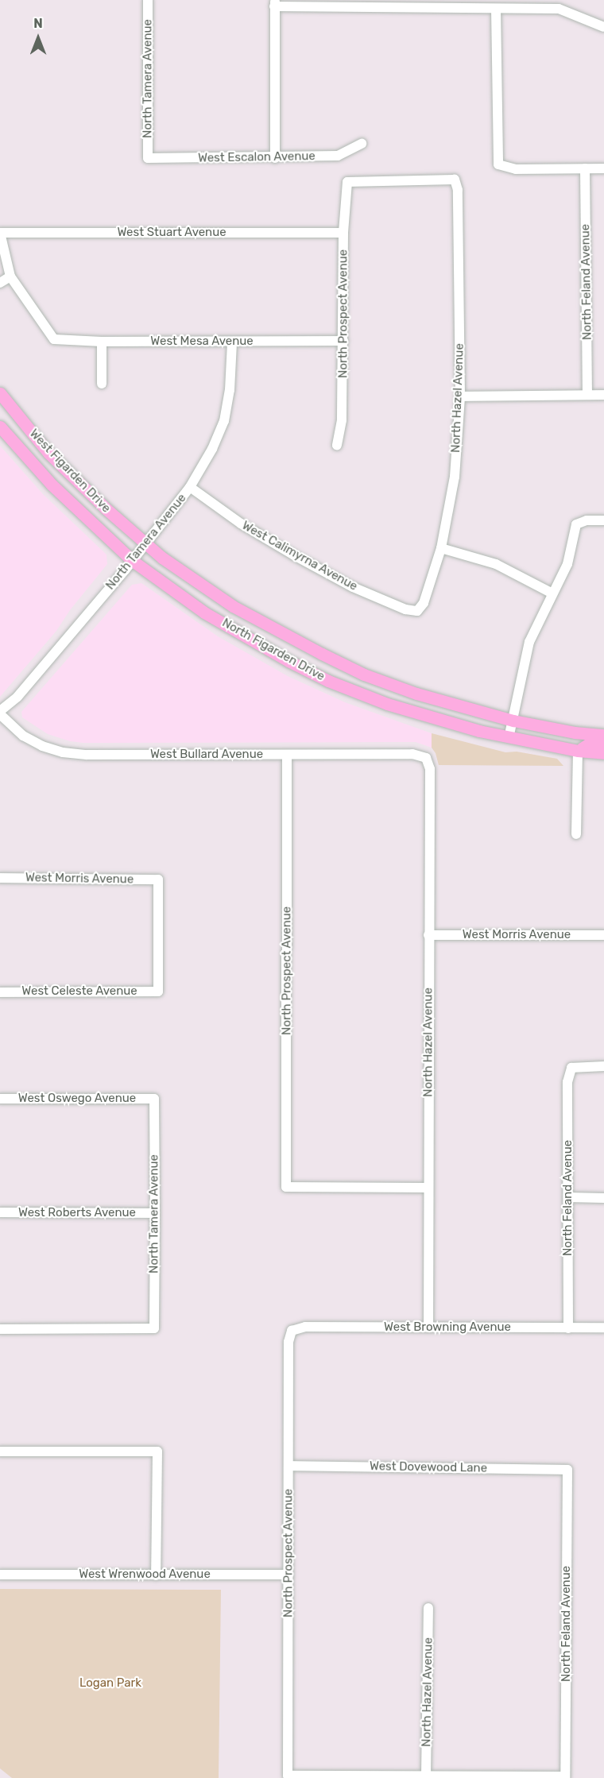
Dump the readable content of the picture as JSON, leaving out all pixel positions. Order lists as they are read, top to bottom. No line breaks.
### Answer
{"streets":{"main road":["West Figarden Drive","North Figarden Drive"],"street":["North Tamera Avenue","West Escalon Avenue","West Stuart Avenue","North Feland Avenue","North Prospect Avenue","West Mesa Avenue","North Hazel Avenue","West Calimyrna Avenue","West Bullard Avenue","West Morris Avenue","West Celeste Avenue","West Oswego Avenue","West Roberts Avenue","West Browning Avenue","West Dovewood Lane","West Wrenwood Avenue"]},"crossings":[["North Tamera Avenue","West Escalon Avenue"],["North Tamera Avenue","West Mesa Avenue"],["North Tamera Avenue","West Figarden Drive"],["North Tamera Avenue","West Calimyrna Avenue"],["North Tamera Avenue","North Figarden Drive"],["North Tamera Avenue","West Bullard Avenue"],["North Tamera Avenue","West Oswego Avenue"],["North Tamera Avenue","West Roberts Avenue"],["West Stuart Avenue","North Prospect Avenue"],["North Feland Avenue","West Browning Avenue"],["North Feland Avenue","West Dovewood Lane"],["North Prospect Avenue","West Mesa Avenue"],["North Prospect Avenue","North Hazel Avenue"],["North Prospect Avenue","West Bullard Avenue"],["North Prospect Avenue","West Browning Avenue"],["North Prospect Avenue","West Dovewood Lane"],["North Prospect Avenue","West Wrenwood Avenue"],["North Hazel Avenue","West Calimyrna Avenue"],["North Hazel Avenue","West Bullard Avenue"],["North Hazel Avenue","West Morris Avenue"],["North Hazel Avenue","West Browning Avenue"],["West Figarden Drive","North Figarden Drive"],["West Morris Avenue","West Celeste Avenue"]],"parks":["Logan Park"],"north":"top"}
